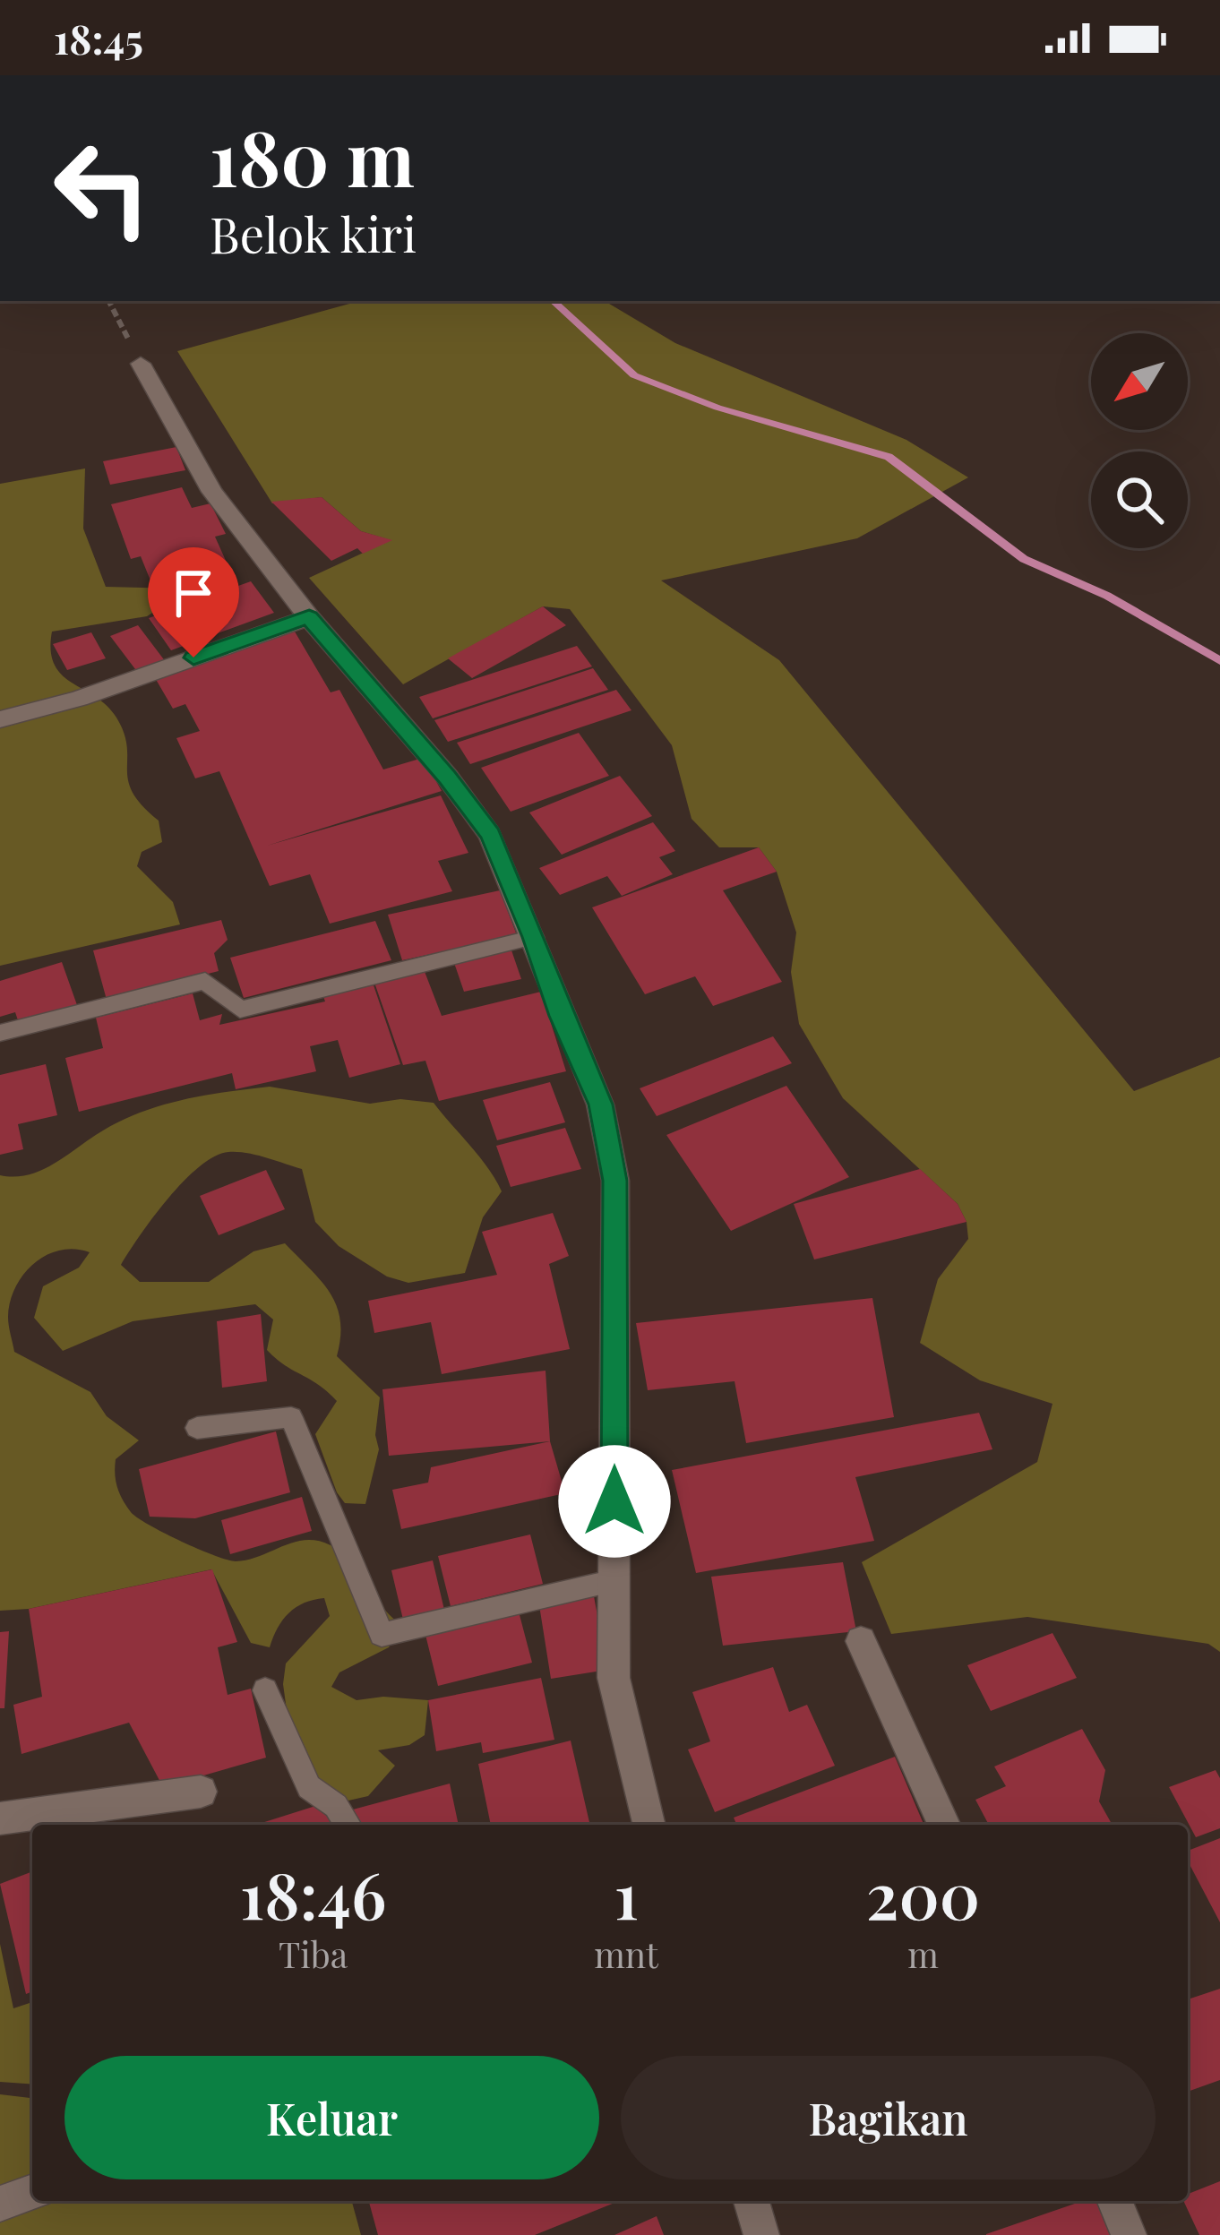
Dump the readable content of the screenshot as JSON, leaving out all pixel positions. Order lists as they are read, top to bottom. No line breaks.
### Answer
{"north":"bottom left","page":{"status":"18:45","turn":["180 m","Belok kiri"],"eta":["18:46","Tiba","1","mnt","200","m"],"buttons":["Keluar","Bagikan"]}}
